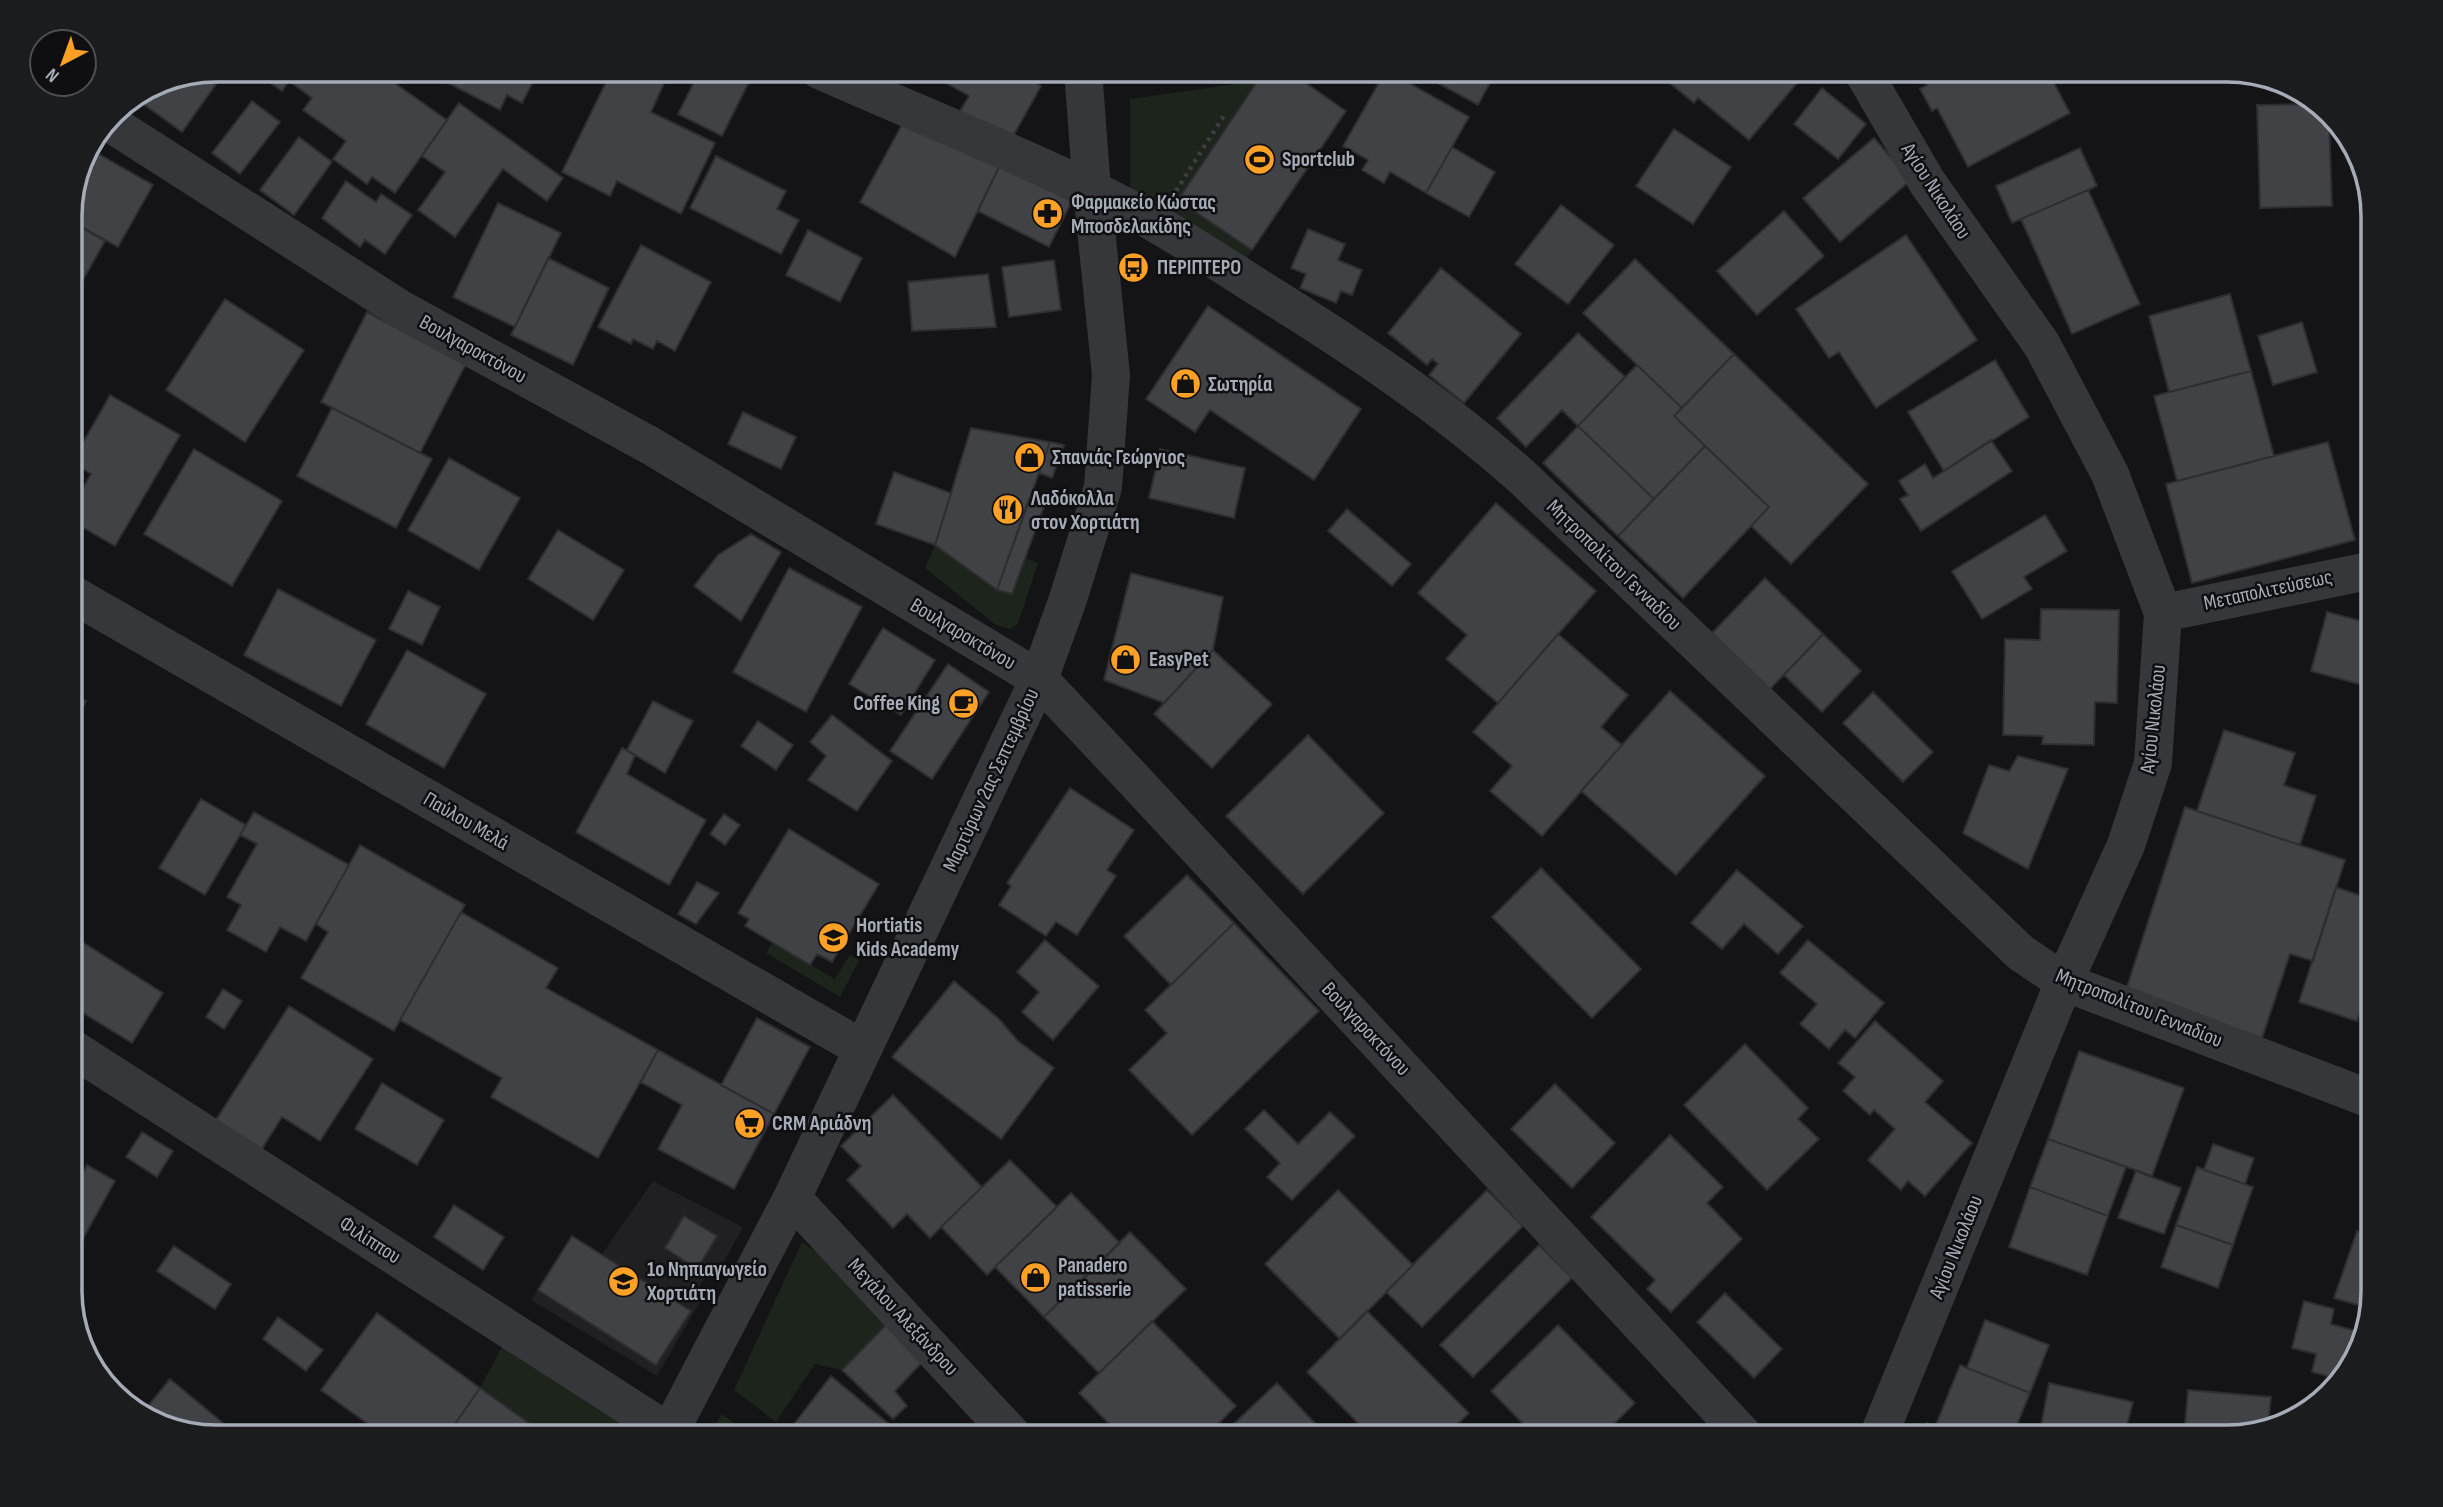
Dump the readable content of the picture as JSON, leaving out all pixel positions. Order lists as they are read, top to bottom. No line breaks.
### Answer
{"streets":{"street":["Αγίου Νικολάου","Βουλγαροκτόνου","Μητροπολίτου Γενναδίου","Μεταπολιτεύσεως","Μαρτύρων 2ας Σεπτεμβρίου","Παύλου Μελά","Φιλίππου","Μεγάλου Αλεξάνδρου"]},"crossings":[["Αγίου Νικολάου","Μητροπολίτου Γενναδίου"],["Αγίου Νικολάου","Μεταπολιτεύσεως"],["Βουλγαροκτόνου","Μαρτύρων 2ας Σεπτεμβρίου"],["Μητροπολίτου Γενναδίου","Μαρτύρων 2ας Σεπτεμβρίου"],["Μαρτύρων 2ας Σεπτεμβρίου","Παύλου Μελά"],["Μαρτύρων 2ας Σεπτεμβρίου","Μεγάλου Αλεξάνδρου"]],"places":{"sports":["Sportclub"],"pharmacy":["Φαρμακείο Κώστας Μποσδελακίδης"],"bus stop":["ΠΕΡΙΠΤΕΡΟ"],"shop":["Σωτηρία","Σπανιάς Γεώργιος","EasyPet","Panadero patisserie"],"restaurant":["Λαδόκολλα στον Χορτιάτη"],"cafe":["Coffee King"],"school or university":["Hortiatis Kids Academy","1ο Νηπιαγωγείο Χορτιάτη"],"supermarket":["CRM Αριάδνη"]},"north":"bottom left"}
